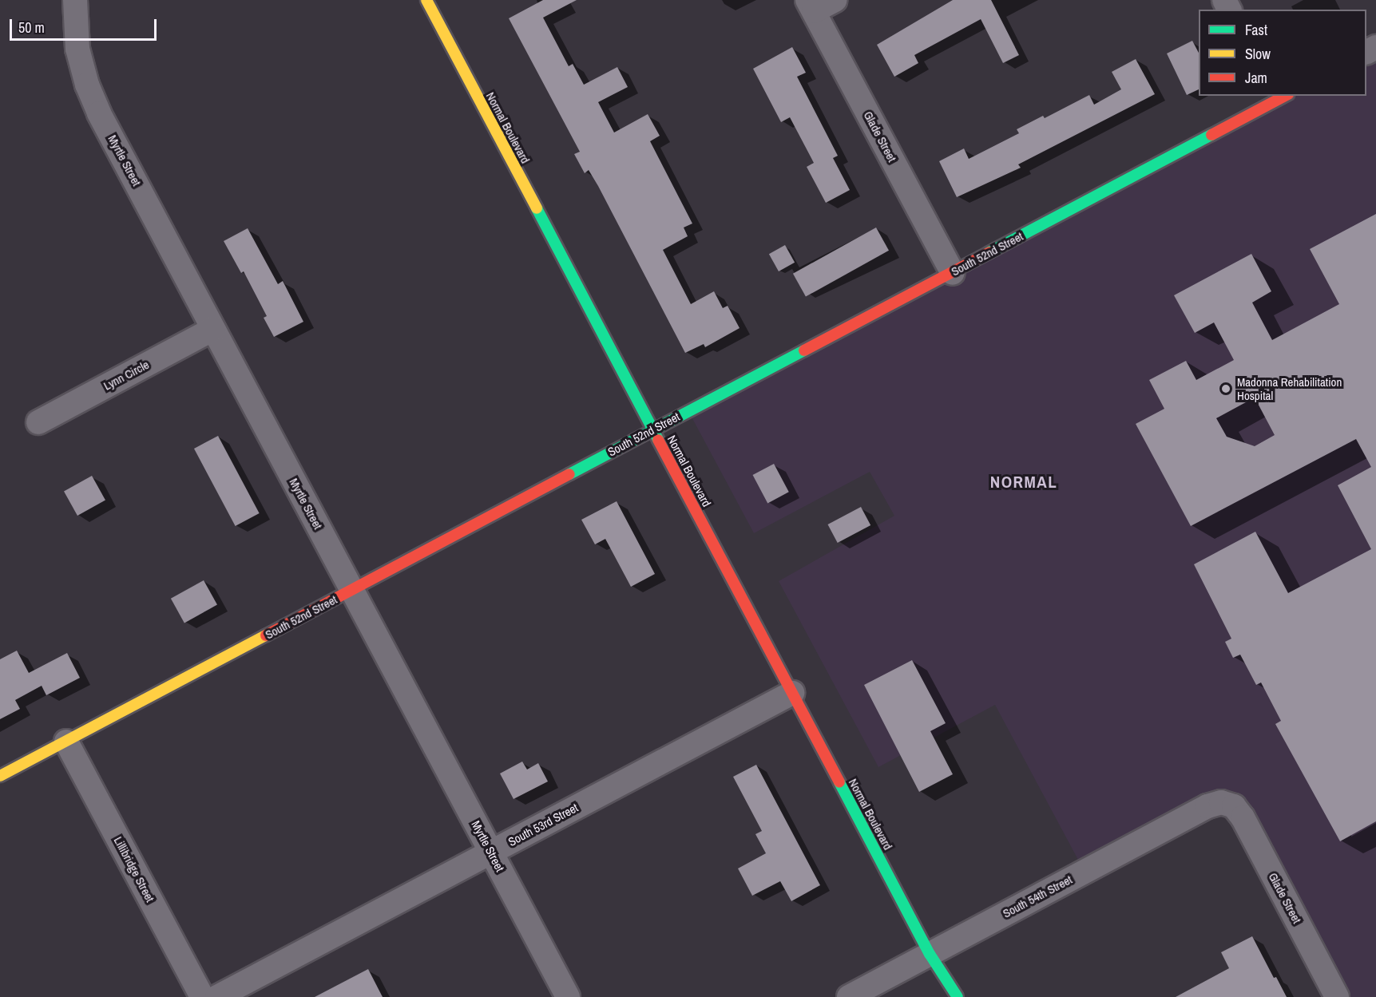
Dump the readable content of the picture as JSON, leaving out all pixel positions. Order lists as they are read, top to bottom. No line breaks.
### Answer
{"streets":{"street":["Normal Boulevard","Glade Street","Myrtle Street","South 52nd Street","Lynn Circle","South 53rd Street","Lillibridge Street","South 54th Street"]},"crossings":[["Normal Boulevard","South 52nd Street"],["Normal Boulevard","South 53rd Street"],["Normal Boulevard","South 54th Street"],["Glade Street","South 52nd Street"],["Glade Street","South 54th Street"],["Myrtle Street","South 52nd Street"],["Myrtle Street","Lynn Circle"],["Myrtle Street","South 53rd Street"],["South 52nd Street","Lillibridge Street"]],"districts":["NORMAL"],"places":["Madonna Rehabilitation Hospital"],"legend":["Fast","Slow","Jam"],"scale_bar":"50 m"}
